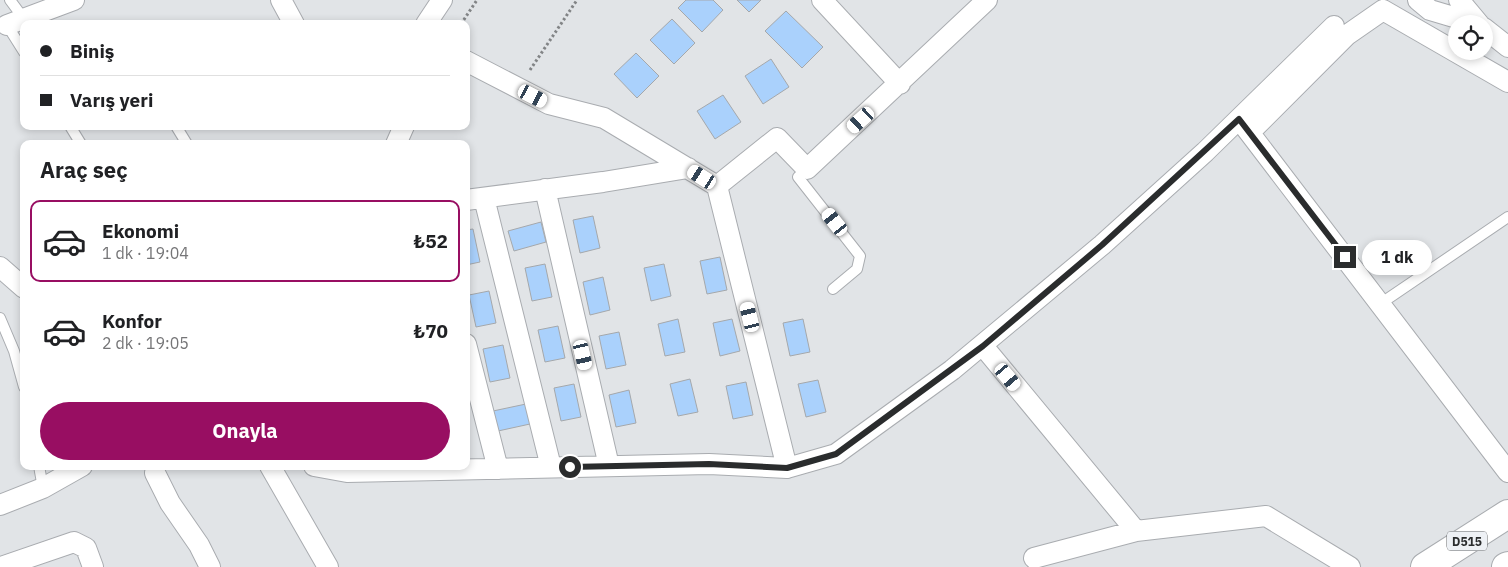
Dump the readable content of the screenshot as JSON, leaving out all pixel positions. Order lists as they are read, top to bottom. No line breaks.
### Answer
{"streets":{"highway":["D515"]},"page":{"banner":["Biniş","Varış yeri"],"heading":"Araç seç","list":[{"name":"Ekonomi","note":"1 dk · 19:04","value":"₺52"},{"name":"Konfor","note":"2 dk · 19:05","value":"₺70"}],"bubble":"1 dk","buttons":"Onayla"}}
